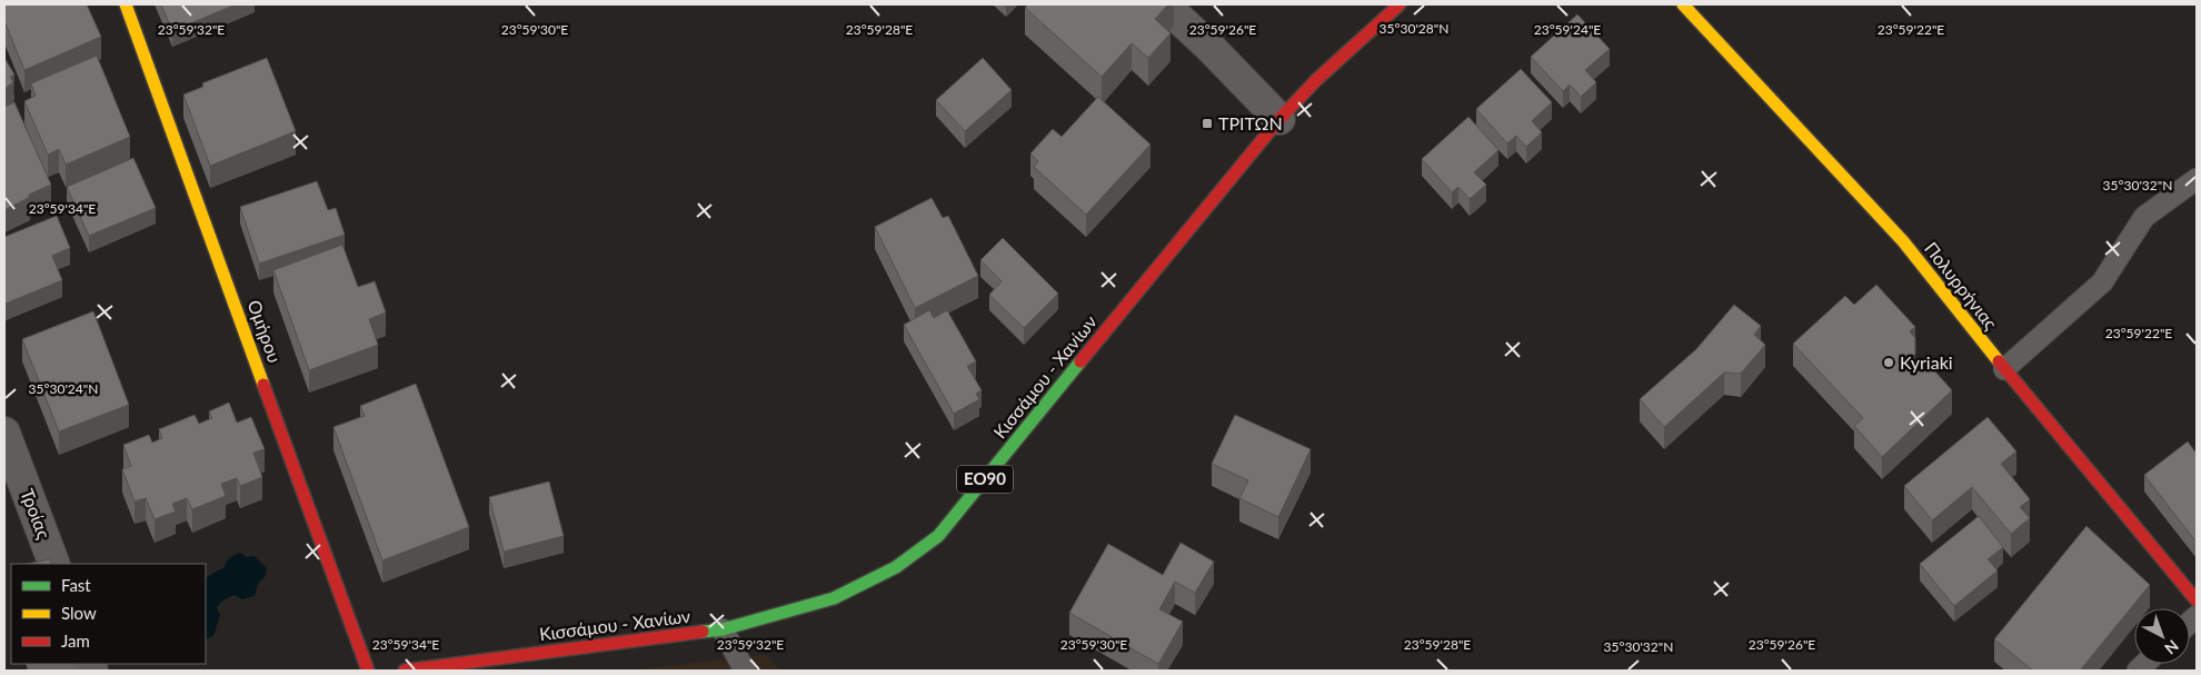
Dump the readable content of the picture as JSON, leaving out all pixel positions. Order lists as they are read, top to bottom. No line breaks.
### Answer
{"streets":{"street":["Πολυρρήνιας","Ομήρου","Κισσάμου - Χανίων","ΕΟ90","Τροίας"]},"places":{"transit":["ΤΡΙΤΩΝ"],"other":["Kyriaki"]},"legend":["Fast","Slow","Jam"],"north":"bottom right","coordinates":["35°30'28\"N","23°59'32\"E","23°59'30\"E","23°59'28\"E","23°59'26\"E","23°59'24\"E","23°59'22\"E","35°30'32\"N","23°59'34\"E","35°30'24\"N"]}
